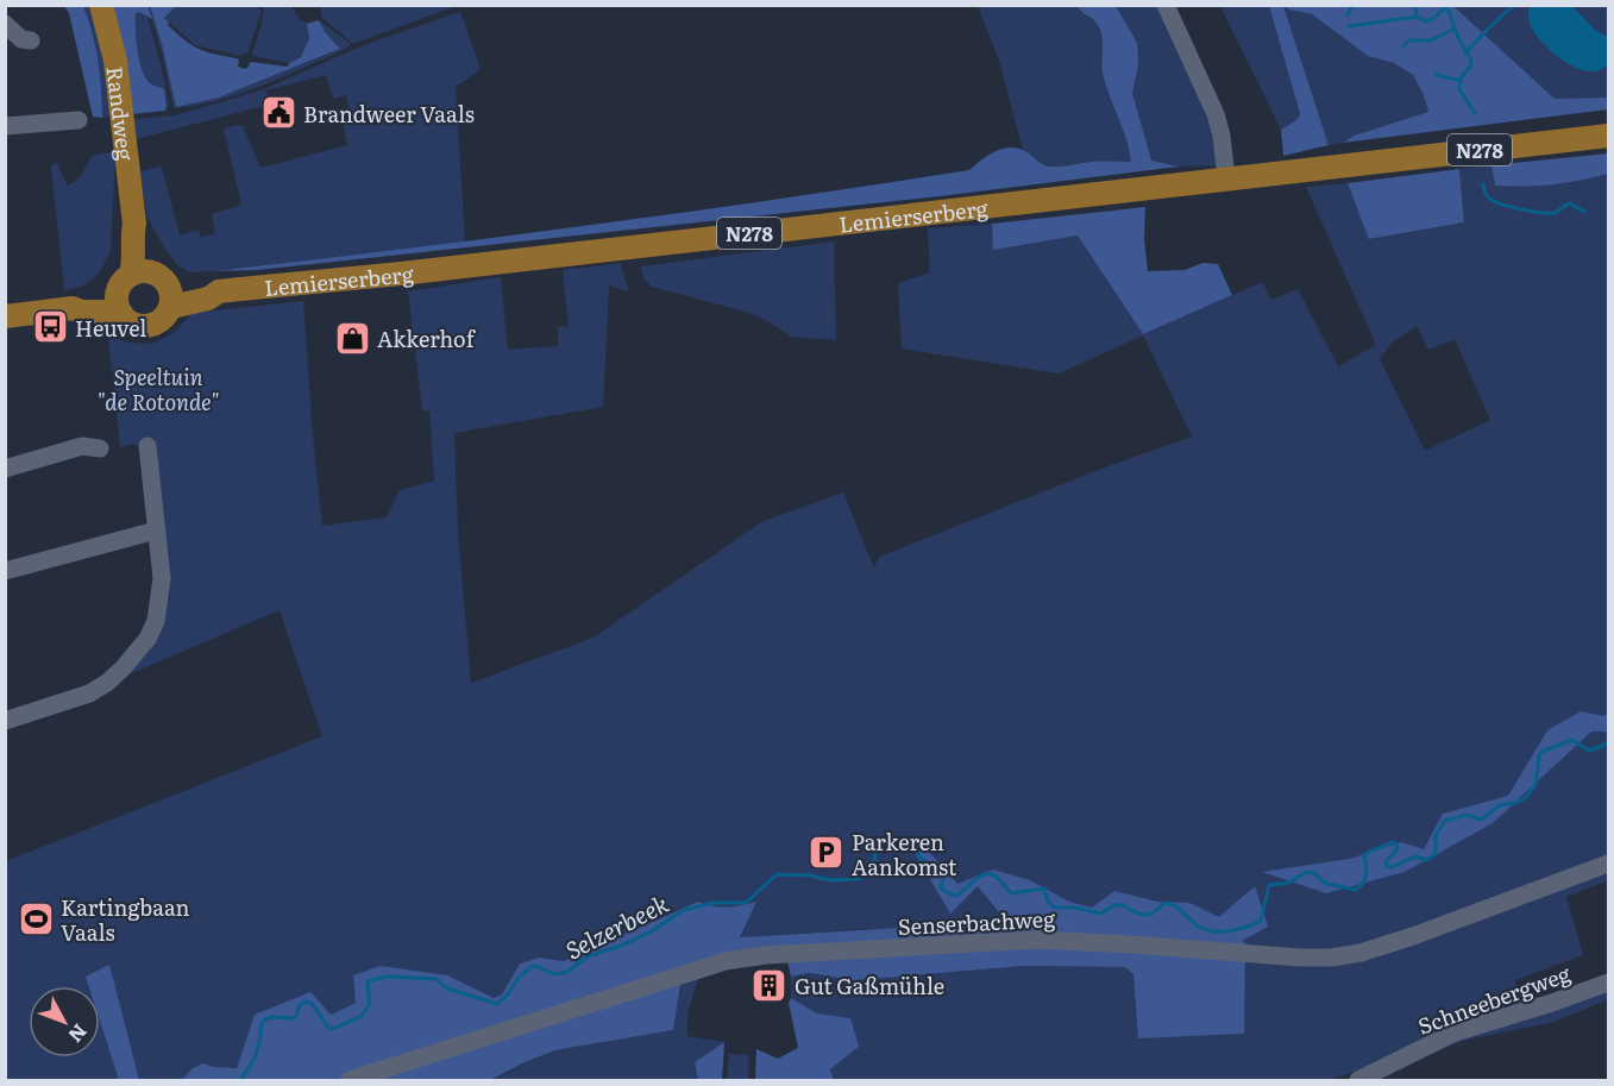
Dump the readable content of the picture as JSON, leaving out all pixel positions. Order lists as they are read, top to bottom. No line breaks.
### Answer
{"streets":{"main road":["Randweg","N278","Lemierserberg"],"street":["Senserbachweg","Schneebergweg"]},"crossings":[["Randweg","N278"],["Randweg","Lemierserberg"],["N278","Lemierserberg"]],"water":["Selzerbeek"],"parks":["Speeltuin \"de Rotonde\""],"places":{"public building":["Brandweer Vaals"],"bus stop":["Heuvel"],"shop":["Akkerhof"],"parking":["Parkeren Aankomst"],"sports":["Kartingbaan Vaals"],"building":["Gut Gaßmühle"]},"north":"bottom right"}
